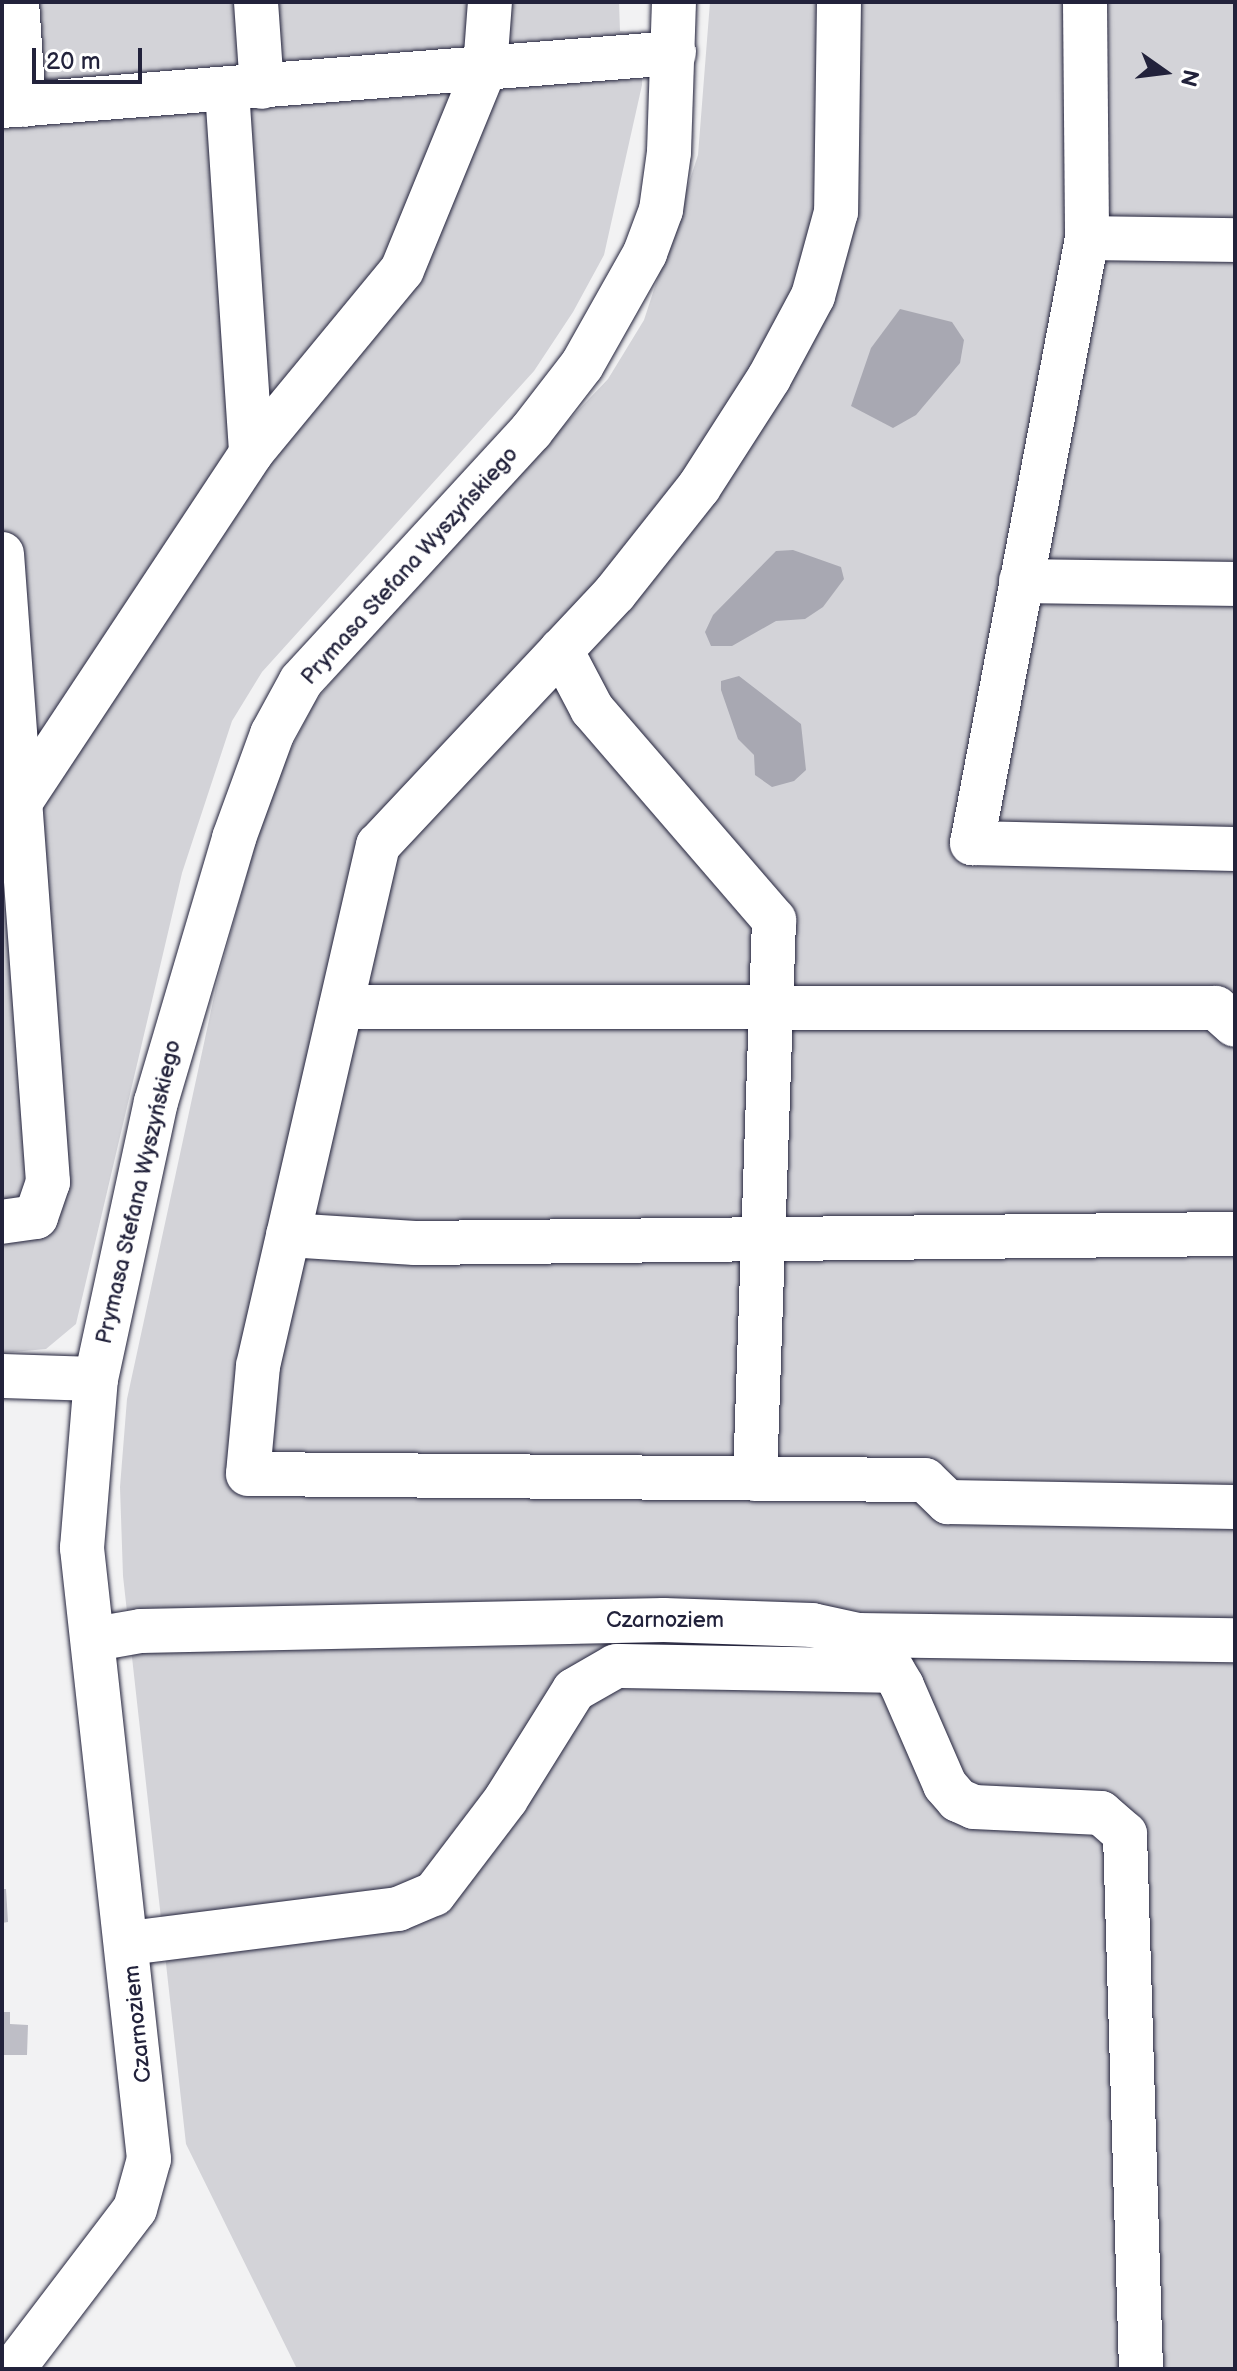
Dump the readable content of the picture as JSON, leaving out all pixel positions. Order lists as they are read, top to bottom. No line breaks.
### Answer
{"streets":{"street":["Prymasa Stefana Wyszyńskiego","Czarnoziem"]},"crossings":[["Prymasa Stefana Wyszyńskiego","Czarnoziem"]],"scale_bar":"20 m","north":"right"}
